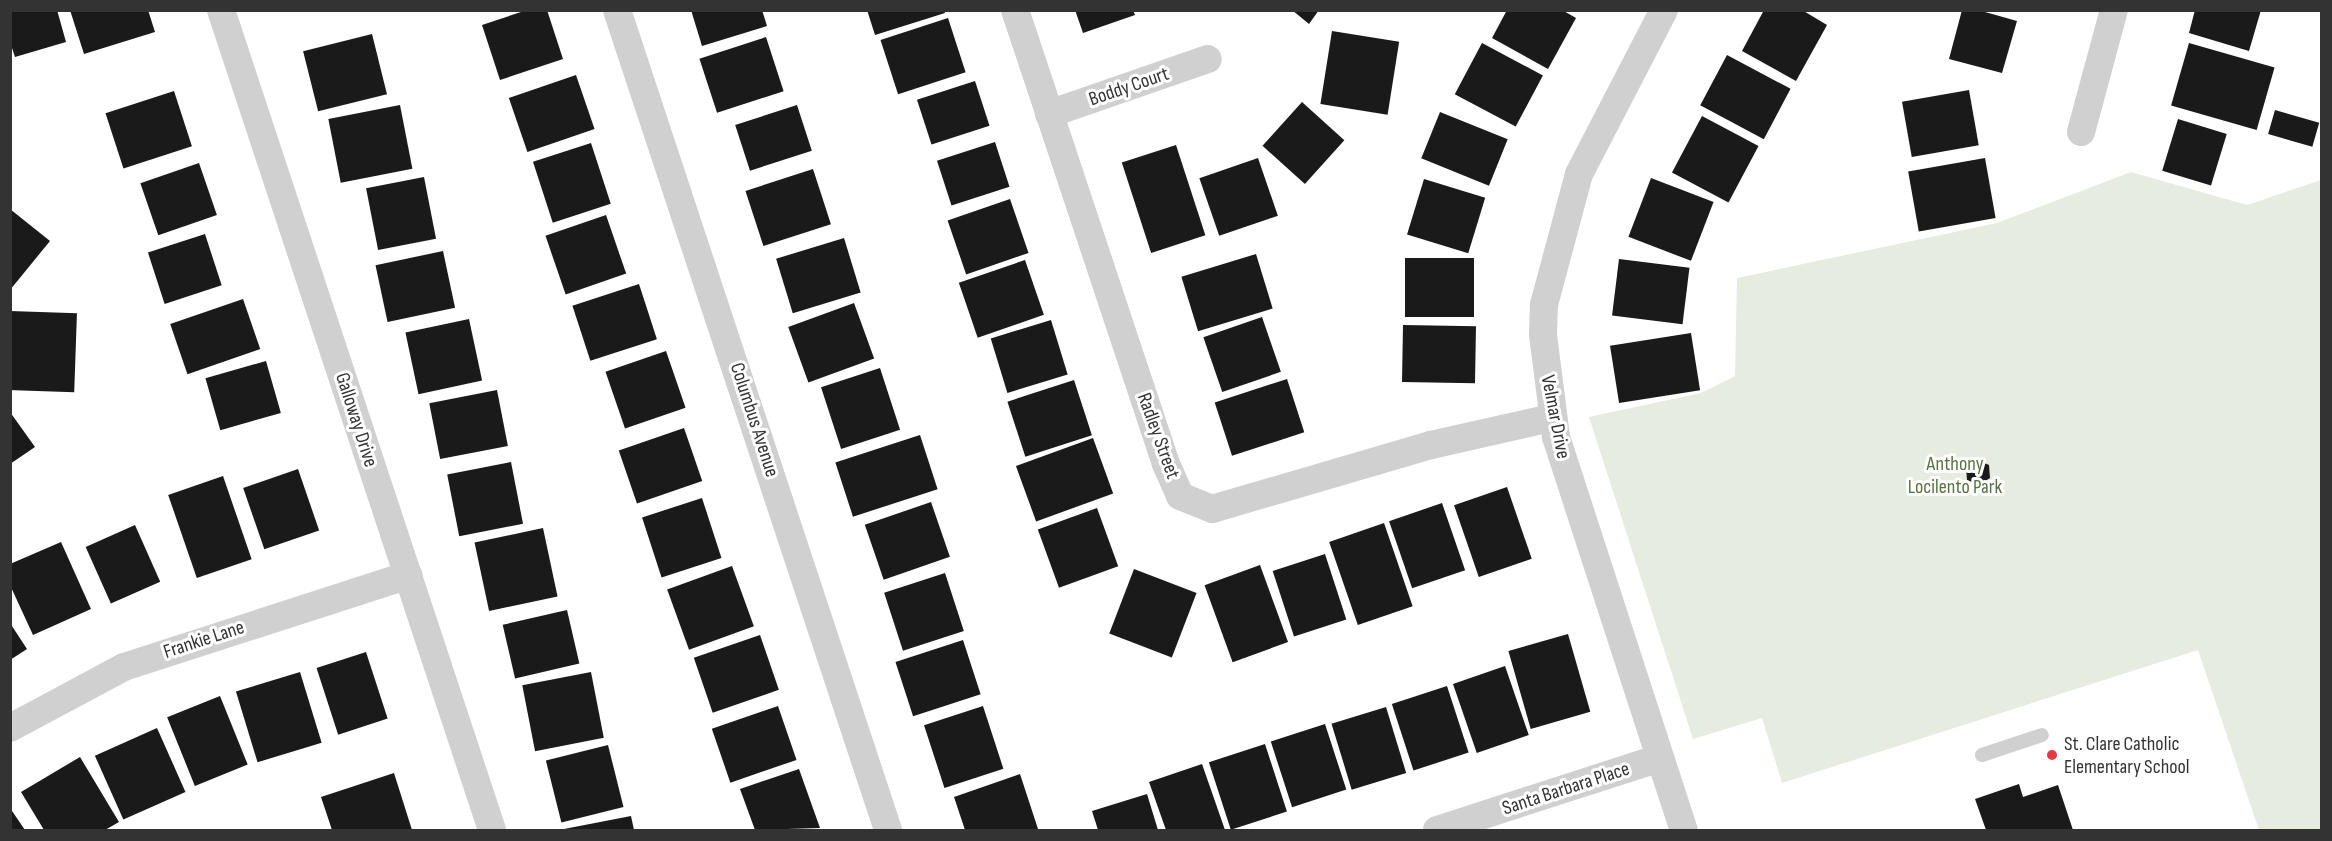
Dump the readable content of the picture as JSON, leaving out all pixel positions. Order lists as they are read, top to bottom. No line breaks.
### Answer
{"streets":{"street":["Boddy Court","Velmar Drive","Galloway Drive","Columbus Avenue","Radley Street","Frankie Lane","Santa Barbara Place"]},"crossings":[["Boddy Court","Radley Street"],["Velmar Drive","Radley Street"],["Velmar Drive","Santa Barbara Place"],["Galloway Drive","Frankie Lane"]],"parks":["Anthony Locilento Park"],"places":["St. Clare Catholic Elementary School"]}
